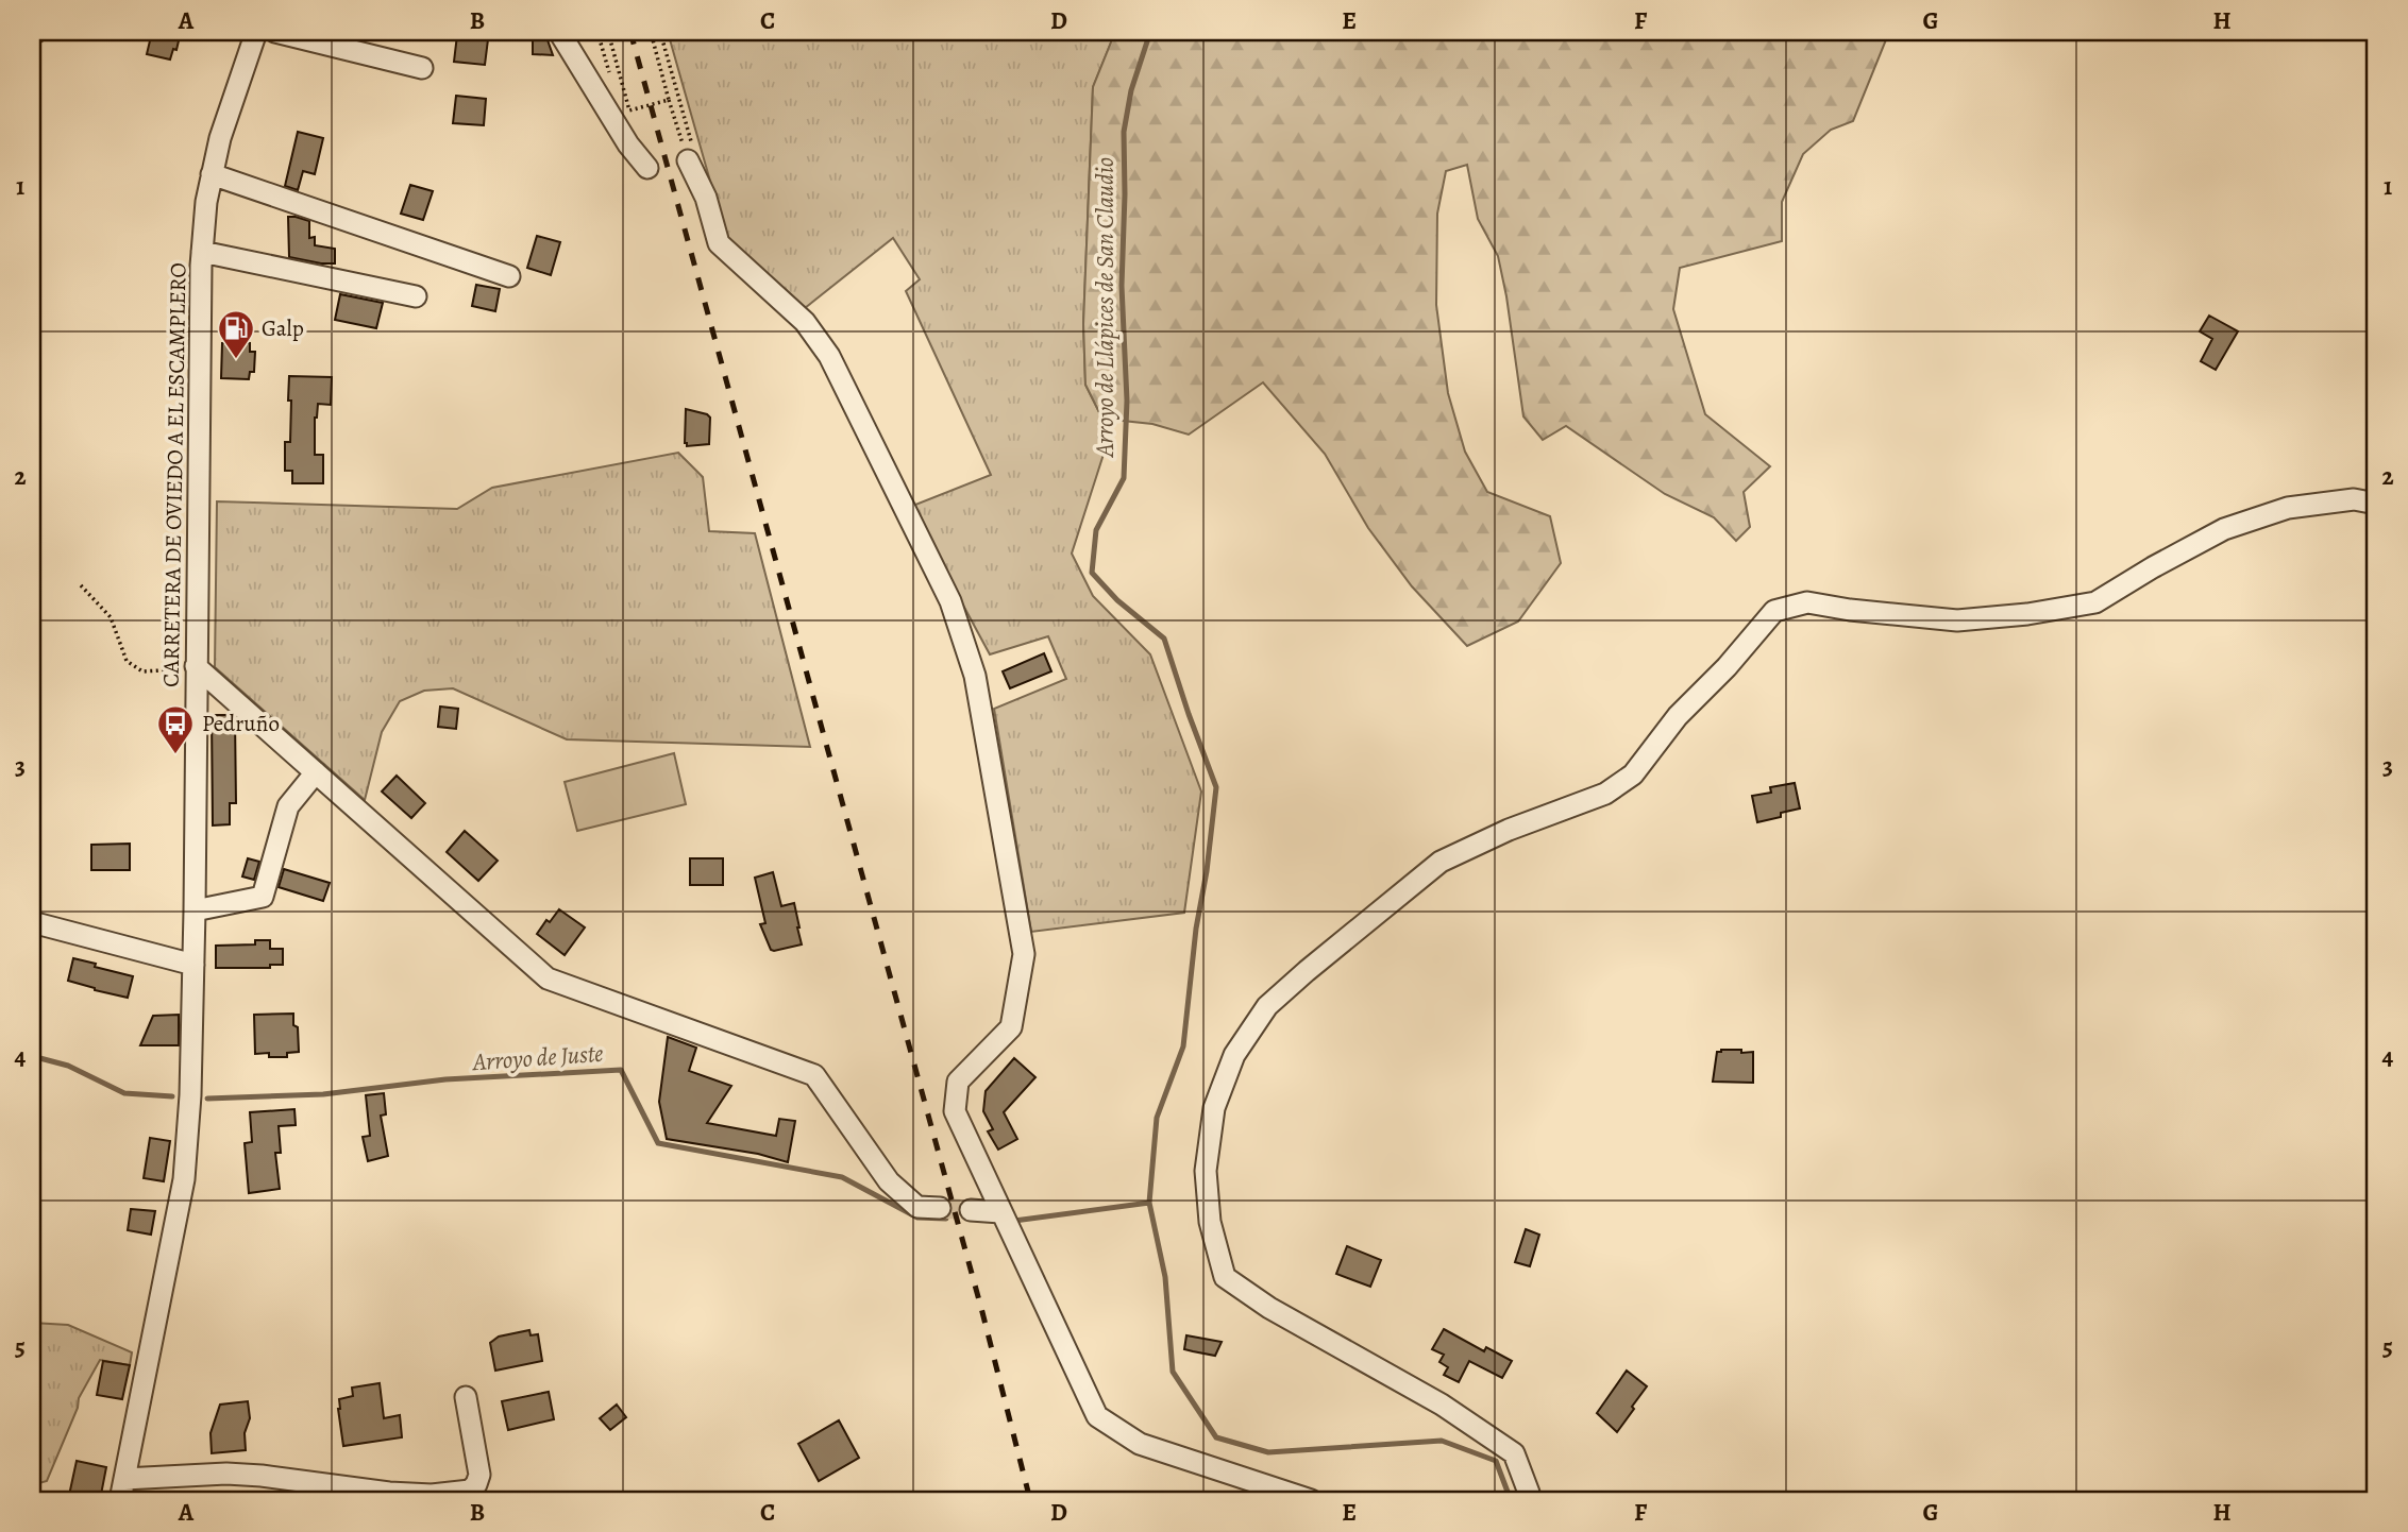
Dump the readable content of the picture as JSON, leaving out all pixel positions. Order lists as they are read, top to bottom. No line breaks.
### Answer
{"streets":{"street":["CARRETERA DE OVIEDO A EL ESCAMPLERO"]},"water":["Arroyo de Llápices de San Claudio","Arroyo de Juste"],"places":{"fuel station":["Galp"],"bus stop":["Pedruño"]},"grid":{"columns":["A","B","C","D","E","F","G","H"],"rows":["1","2","3","4","5"]}}
